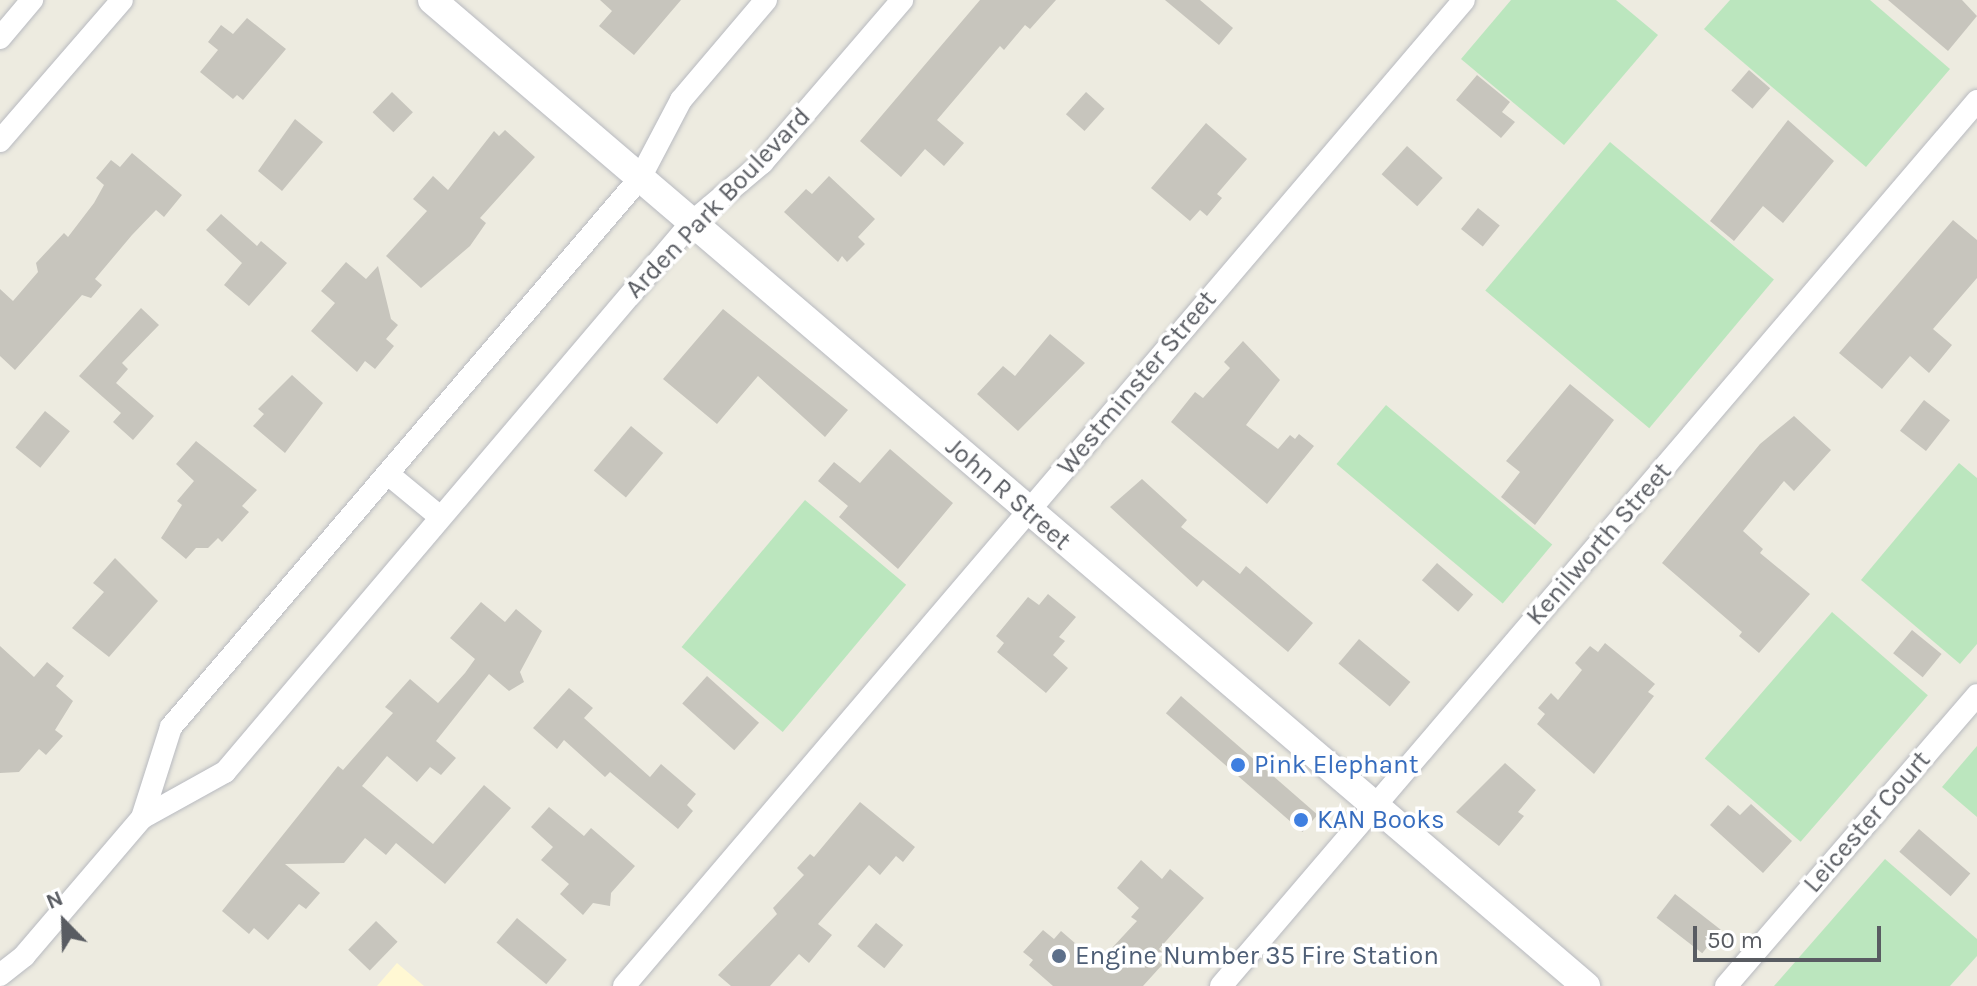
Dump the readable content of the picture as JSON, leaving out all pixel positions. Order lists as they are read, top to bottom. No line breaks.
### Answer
{"streets":{"street":["Arden Park Boulevard","Westminster Street","John R Street","Kenilworth Street","Leicester Court"]},"crossings":[["Arden Park Boulevard","John R Street"],["Westminster Street","John R Street"],["John R Street","Kenilworth Street"]],"places":["Pink Elephant","KAN Books","Engine Number 35 Fire Station"],"scale_bar":"50 m","north":"top left"}
